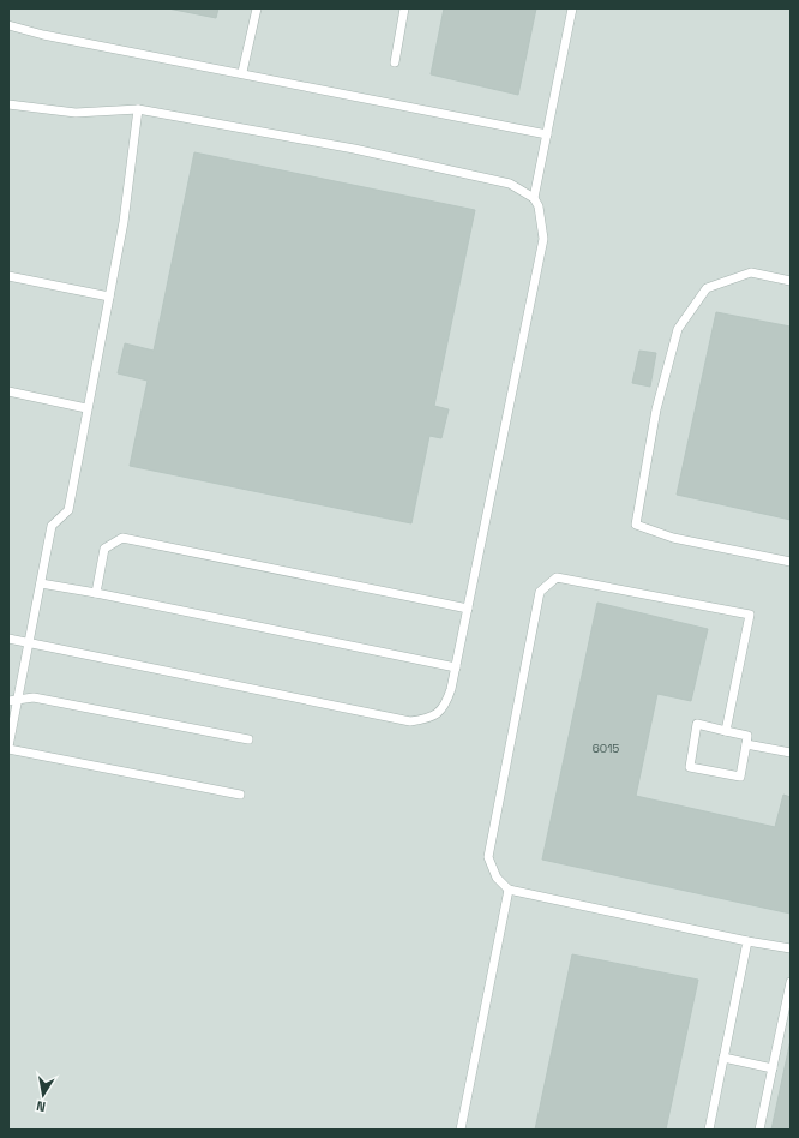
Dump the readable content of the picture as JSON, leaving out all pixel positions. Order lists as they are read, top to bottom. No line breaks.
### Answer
{"house_numbers":["6015"],"north":"bottom"}
